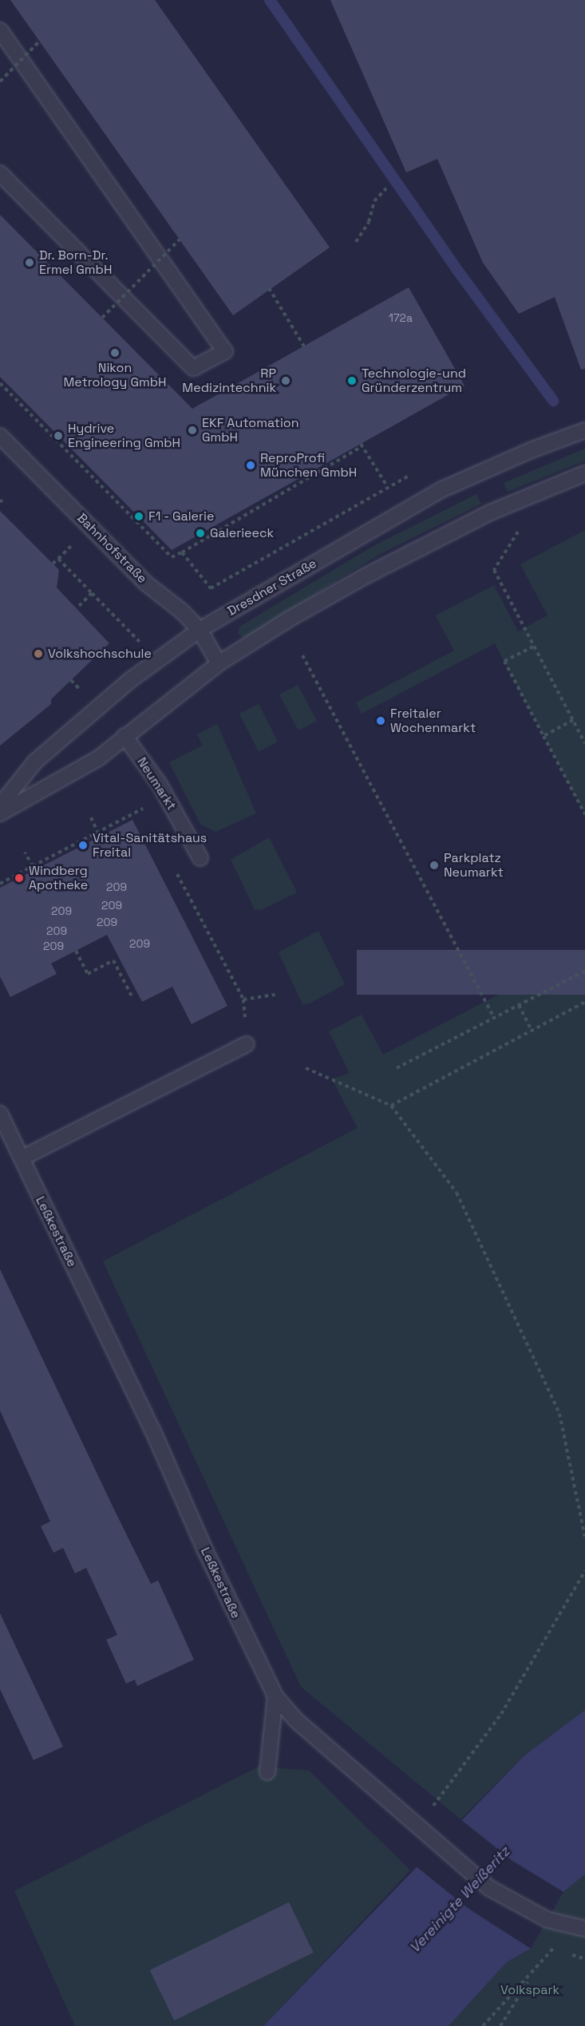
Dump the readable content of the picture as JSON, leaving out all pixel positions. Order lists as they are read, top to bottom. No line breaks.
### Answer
{"streets":{"street":["Bahnhofstraße","Dresdner Straße","Neumarkt","Leßkestraße"]},"crossings":[["Bahnhofstraße","Dresdner Straße"]],"water":["Vereinigte Weißeritz"],"parks":["Volkspark"],"places":["Dr. Born-Dr. Ermel GmbH","Nikon Metrology GmbH","RP Medizintechnik","Technologie-und Gründerzentrum","EKF Automation GmbH","Hydrive Engineering GmbH","ReproProfi München GmbH","F1 - Galerie","Galerieeck","Volkshochschule","Freitaler Wochenmarkt","Vital-Sanitätshaus Freital","Parkplatz Neumarkt","Windberg Apotheke"],"house_numbers":["172a","209","209","209","209","209","209","209"]}
